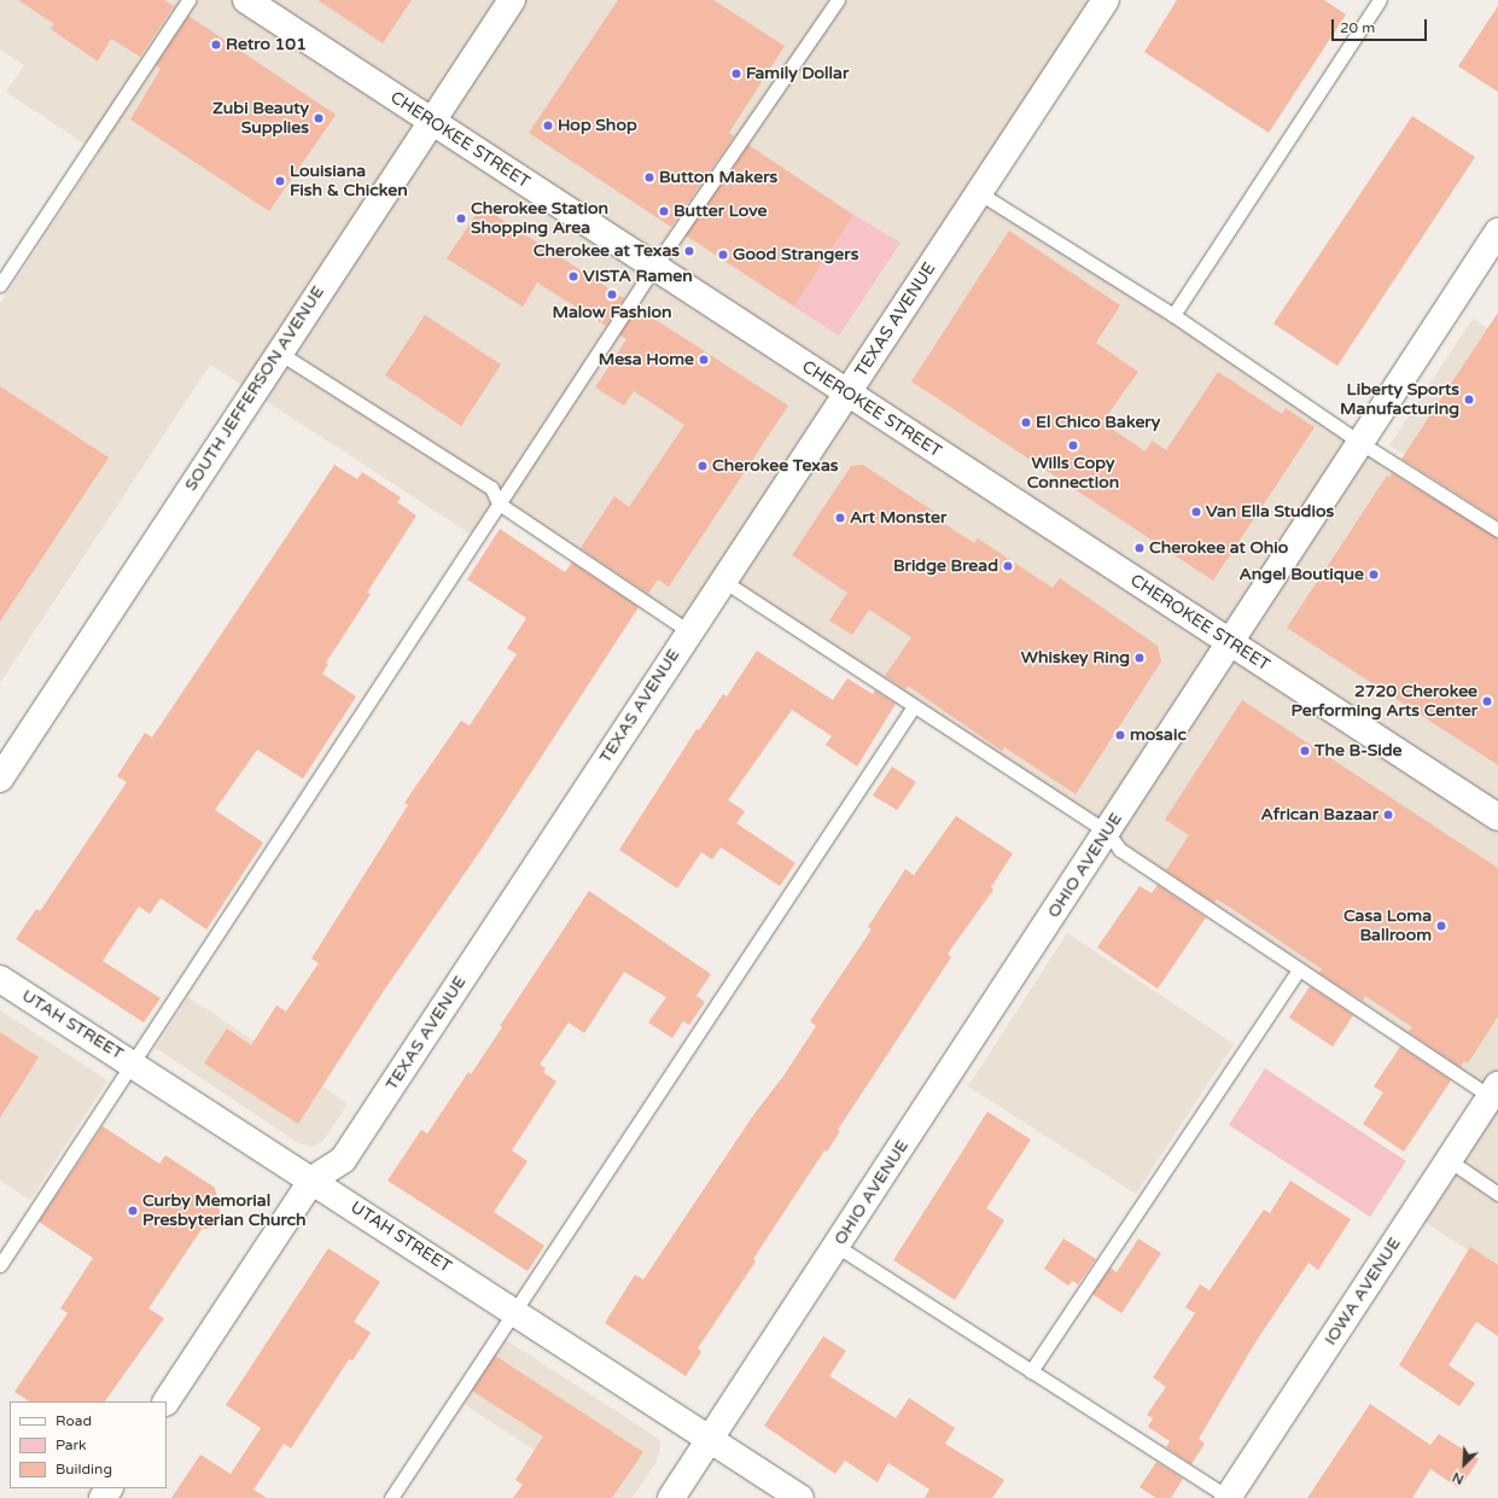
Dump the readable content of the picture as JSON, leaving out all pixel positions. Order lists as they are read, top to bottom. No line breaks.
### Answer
{"streets":{"street":["CHEROKEE STREET","TEXAS AVENUE","SOUTH JEFFERSON AVENUE","OHIO AVENUE","UTAH STREET","IOWA AVENUE"]},"crossings":[["CHEROKEE STREET","TEXAS AVENUE"],["CHEROKEE STREET","SOUTH JEFFERSON AVENUE"],["CHEROKEE STREET","OHIO AVENUE"],["TEXAS AVENUE","UTAH STREET"],["OHIO AVENUE","UTAH STREET"]],"places":["Retro 101","Family Dollar","Zubi Beauty Supplies","Hop Shop","Button Makers","Louisiana Fish & Chicken","Butter Love","Cherokee Station Shopping Area","Cherokee at Texas","Good Strangers","VISTA Ramen","Malow Fashion","Mesa Home","Liberty Sports Manufacturing","El Chico Bakery","Wills Copy Connection","Cherokee Texas","Van Ella Studios","Art Monster","Cherokee at Ohio","Bridge Bread","Angel Boutique","Whiskey Ring","2720 Cherokee Performing Arts Center","mosaic","The B-Side","African Bazaar","Casa Loma Ballroom","Curby Memorial Presbyterian Church"],"legend":["Road","Park","Building"],"scale_bar":"20 m","north":"bottom left"}
